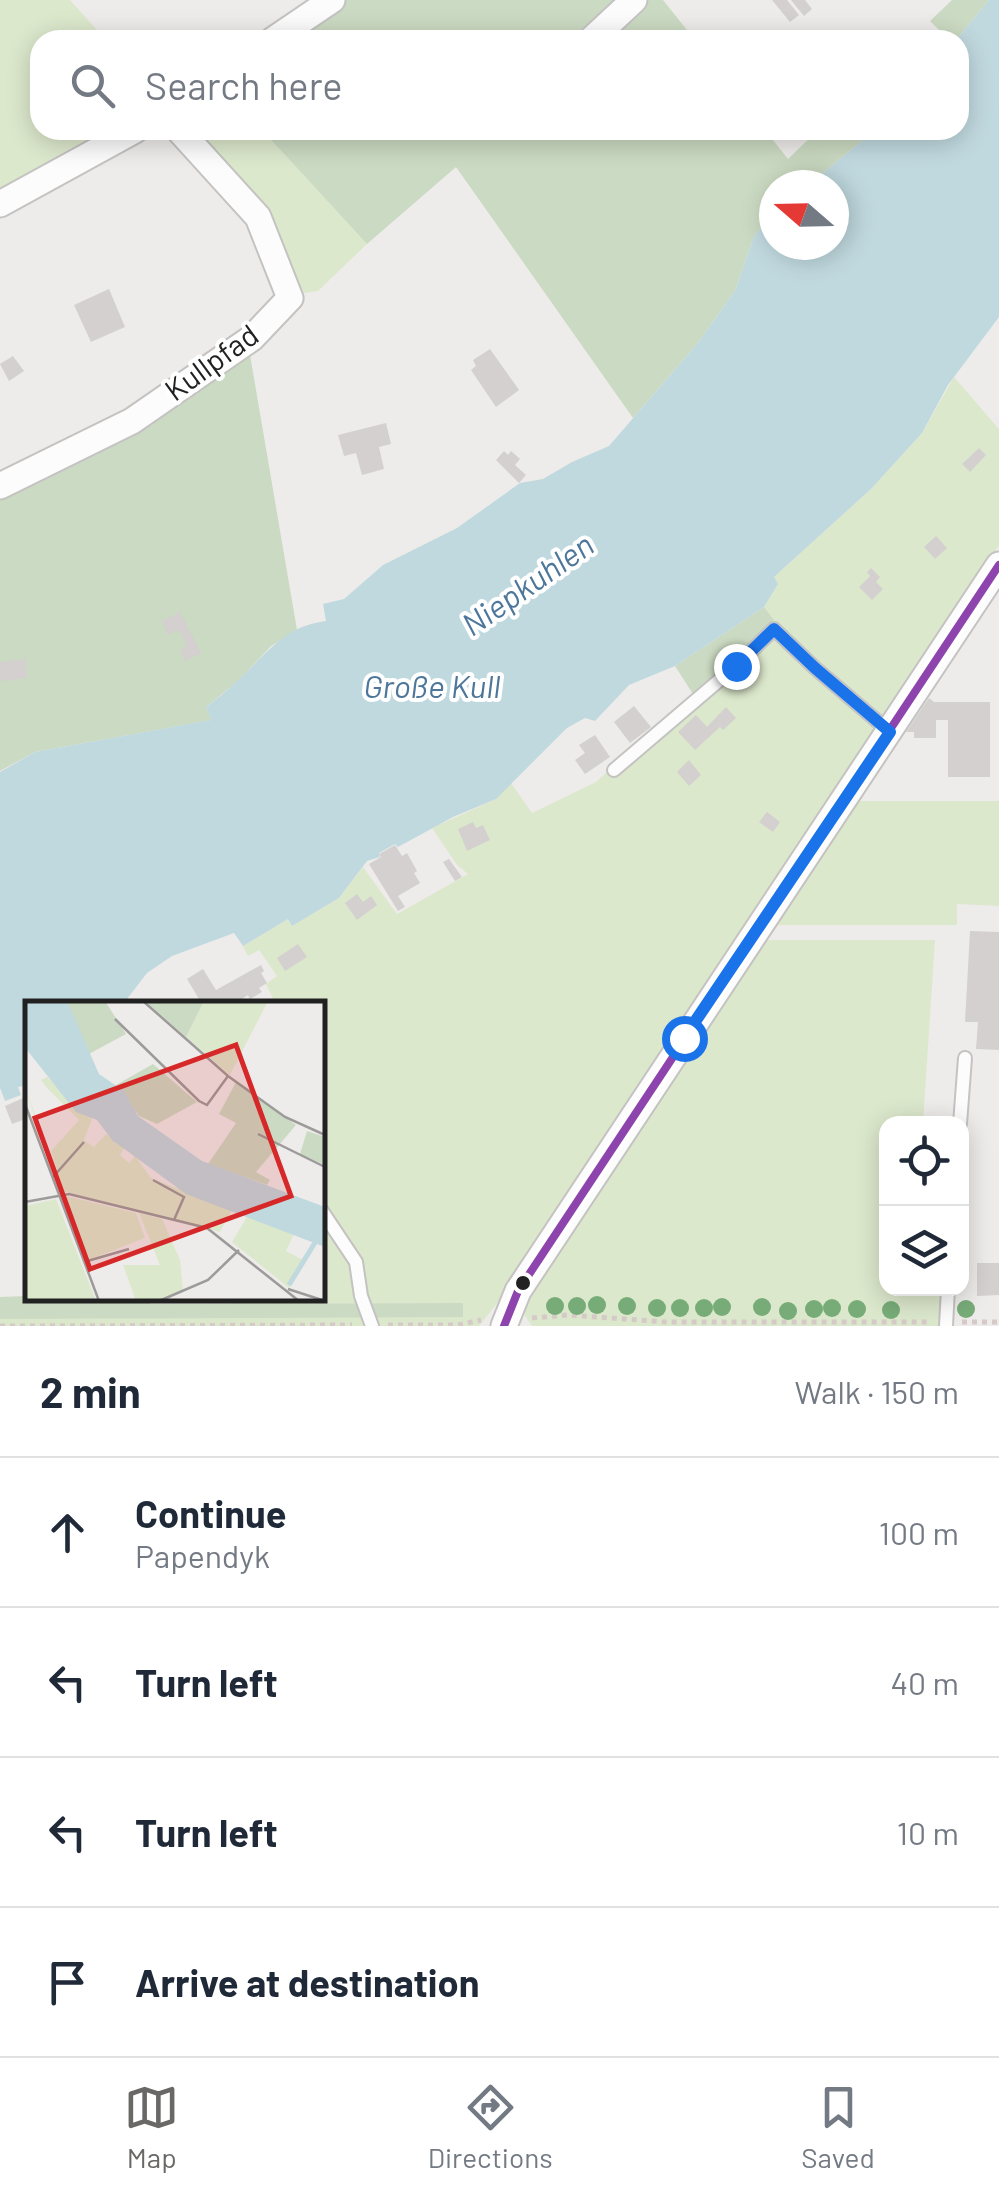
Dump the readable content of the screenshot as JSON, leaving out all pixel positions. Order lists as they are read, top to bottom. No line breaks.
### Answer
{"streets":{"street":["Kullpfad"]},"water":["Niepkuhlen","Große Kull"],"north":"left","page":{"search":"Search here","heading":["2 min","Walk · 150 m"],"list":[["Continue","Papendyk","100 m"],["Turn left","40 m"],["Turn left","10 m"],"Arrive at destination"],"nav":["Map","Directions","Saved"]}}
